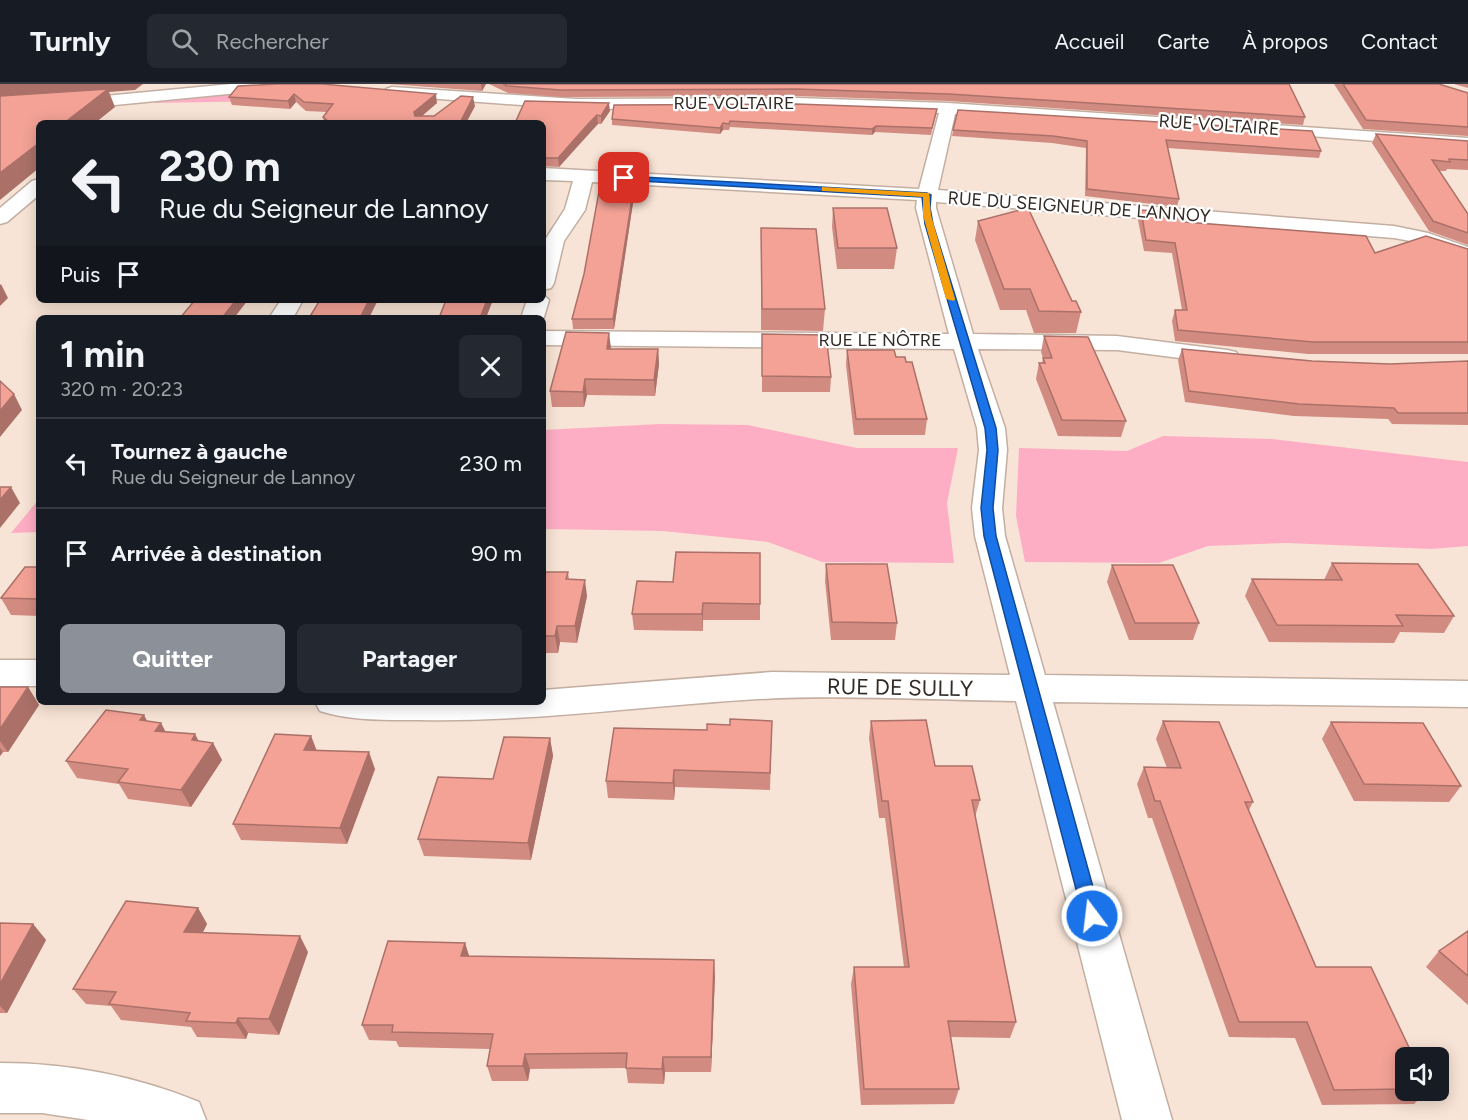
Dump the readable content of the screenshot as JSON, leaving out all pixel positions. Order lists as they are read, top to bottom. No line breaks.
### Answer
{"streets":{"street":["RUE VOLTAIRE","RUE DU SEIGNEUR DE LANNOY","RUE LE NÔTRE","RUE DE SULLY"]},"page":{"header":"Turnly","search":"Rechercher","nav":["Accueil","Carte","À propos","Contact"],"turn":["230 m","Rue du Seigneur de Lannoy"],"then":"Puis","heading":["1 min","320 m · 20:23"],"list":[{"name":"Tournez à gauche","note":"Rue du Seigneur de Lannoy","value":"230 m"},{"name":"Arrivée à destination","value":"90 m"}],"buttons":["Quitter","Partager"]}}
